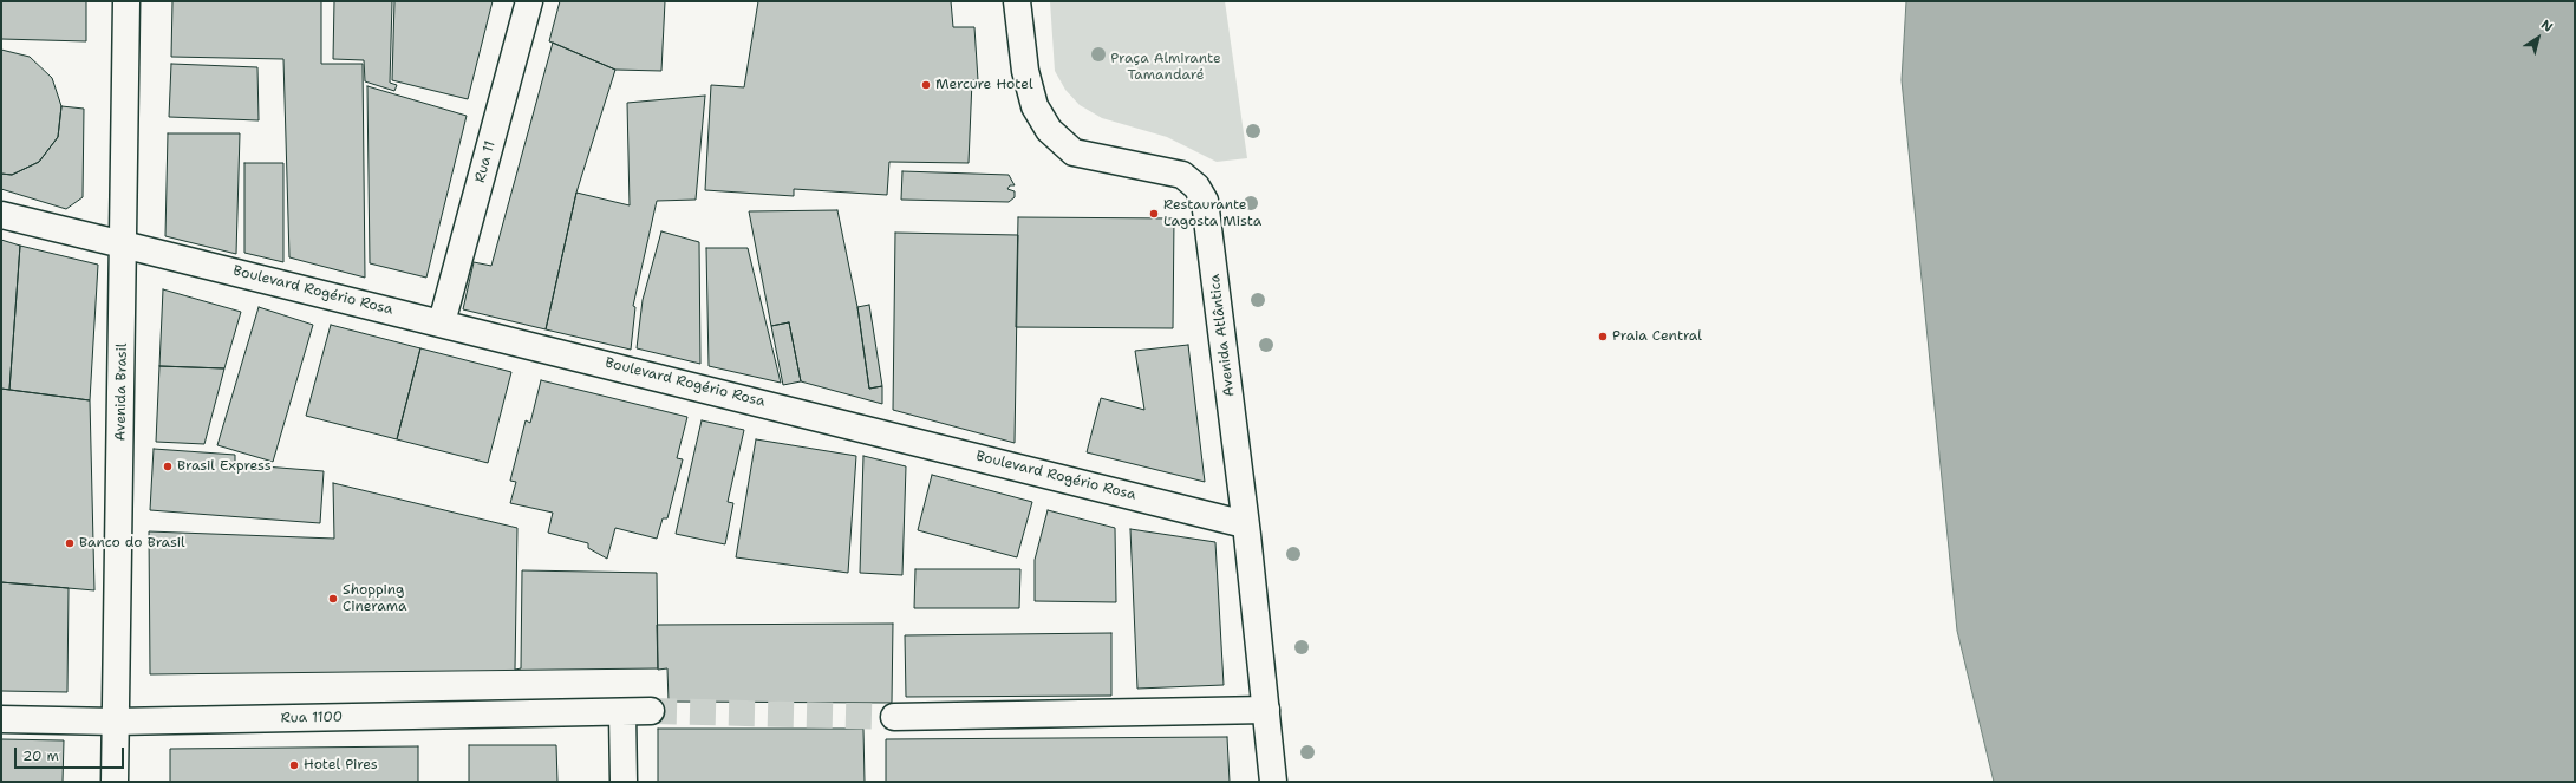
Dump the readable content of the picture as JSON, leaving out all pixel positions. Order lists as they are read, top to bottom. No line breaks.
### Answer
{"streets":{"street":["Rua 11","Boulevard Rogério Rosa","Avenida Atlântica","Avenida Brasil","Rua 1100"]},"crossings":[["Rua 11","Boulevard Rogério Rosa"],["Boulevard Rogério Rosa","Avenida Atlântica"],["Boulevard Rogério Rosa","Avenida Brasil"],["Avenida Brasil","Rua 1100"]],"parks":["Praça Almirante Tamandaré"],"places":["Mercure Hotel","Restaurante Lagosta Mista","Praia Central","Brasil Express","Banco do Brasil","Shopping Cinerama","Hotel Pires"],"scale_bar":"20 m","north":"top right"}
